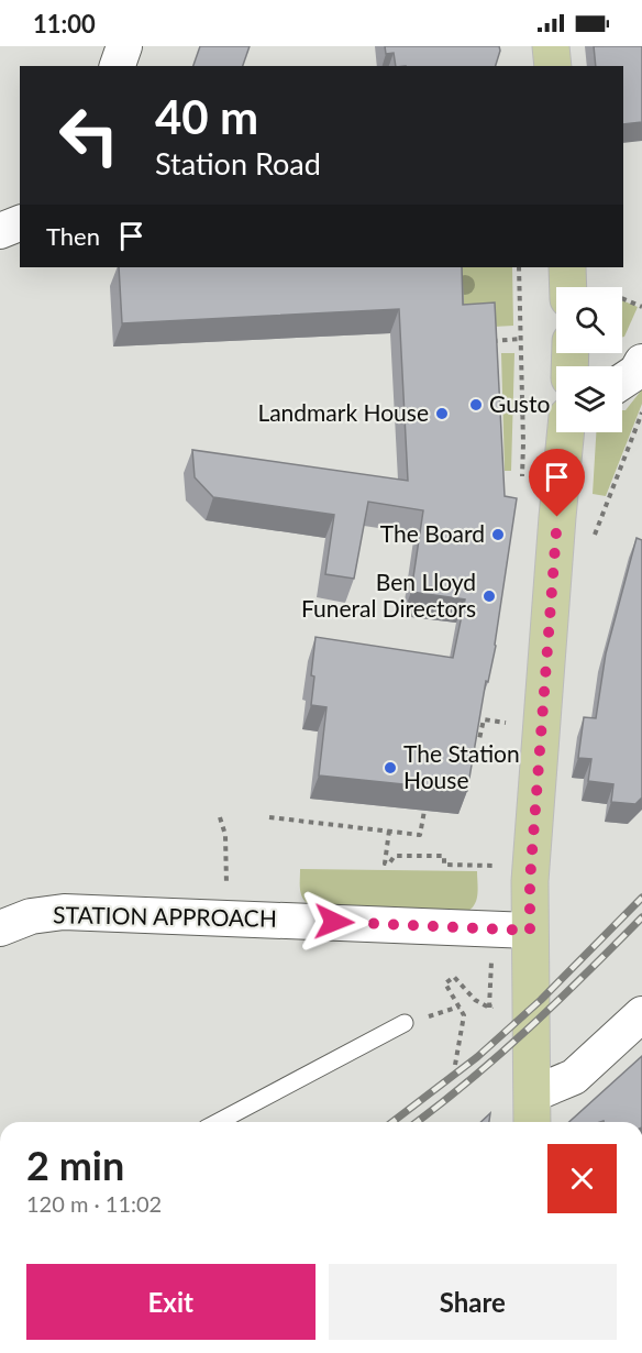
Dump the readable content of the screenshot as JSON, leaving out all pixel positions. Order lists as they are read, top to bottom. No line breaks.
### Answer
{"streets":{"street":["STATION APPROACH"]},"places":["Gusto","Landmark House","The Board","Ben Lloyd Funeral Directors","The Station House"],"page":{"status":"11:00","turn":["40 m","Station Road"],"then":"Then","heading":["2 min","120 m · 11:02"],"buttons":["Exit","Share"]}}
